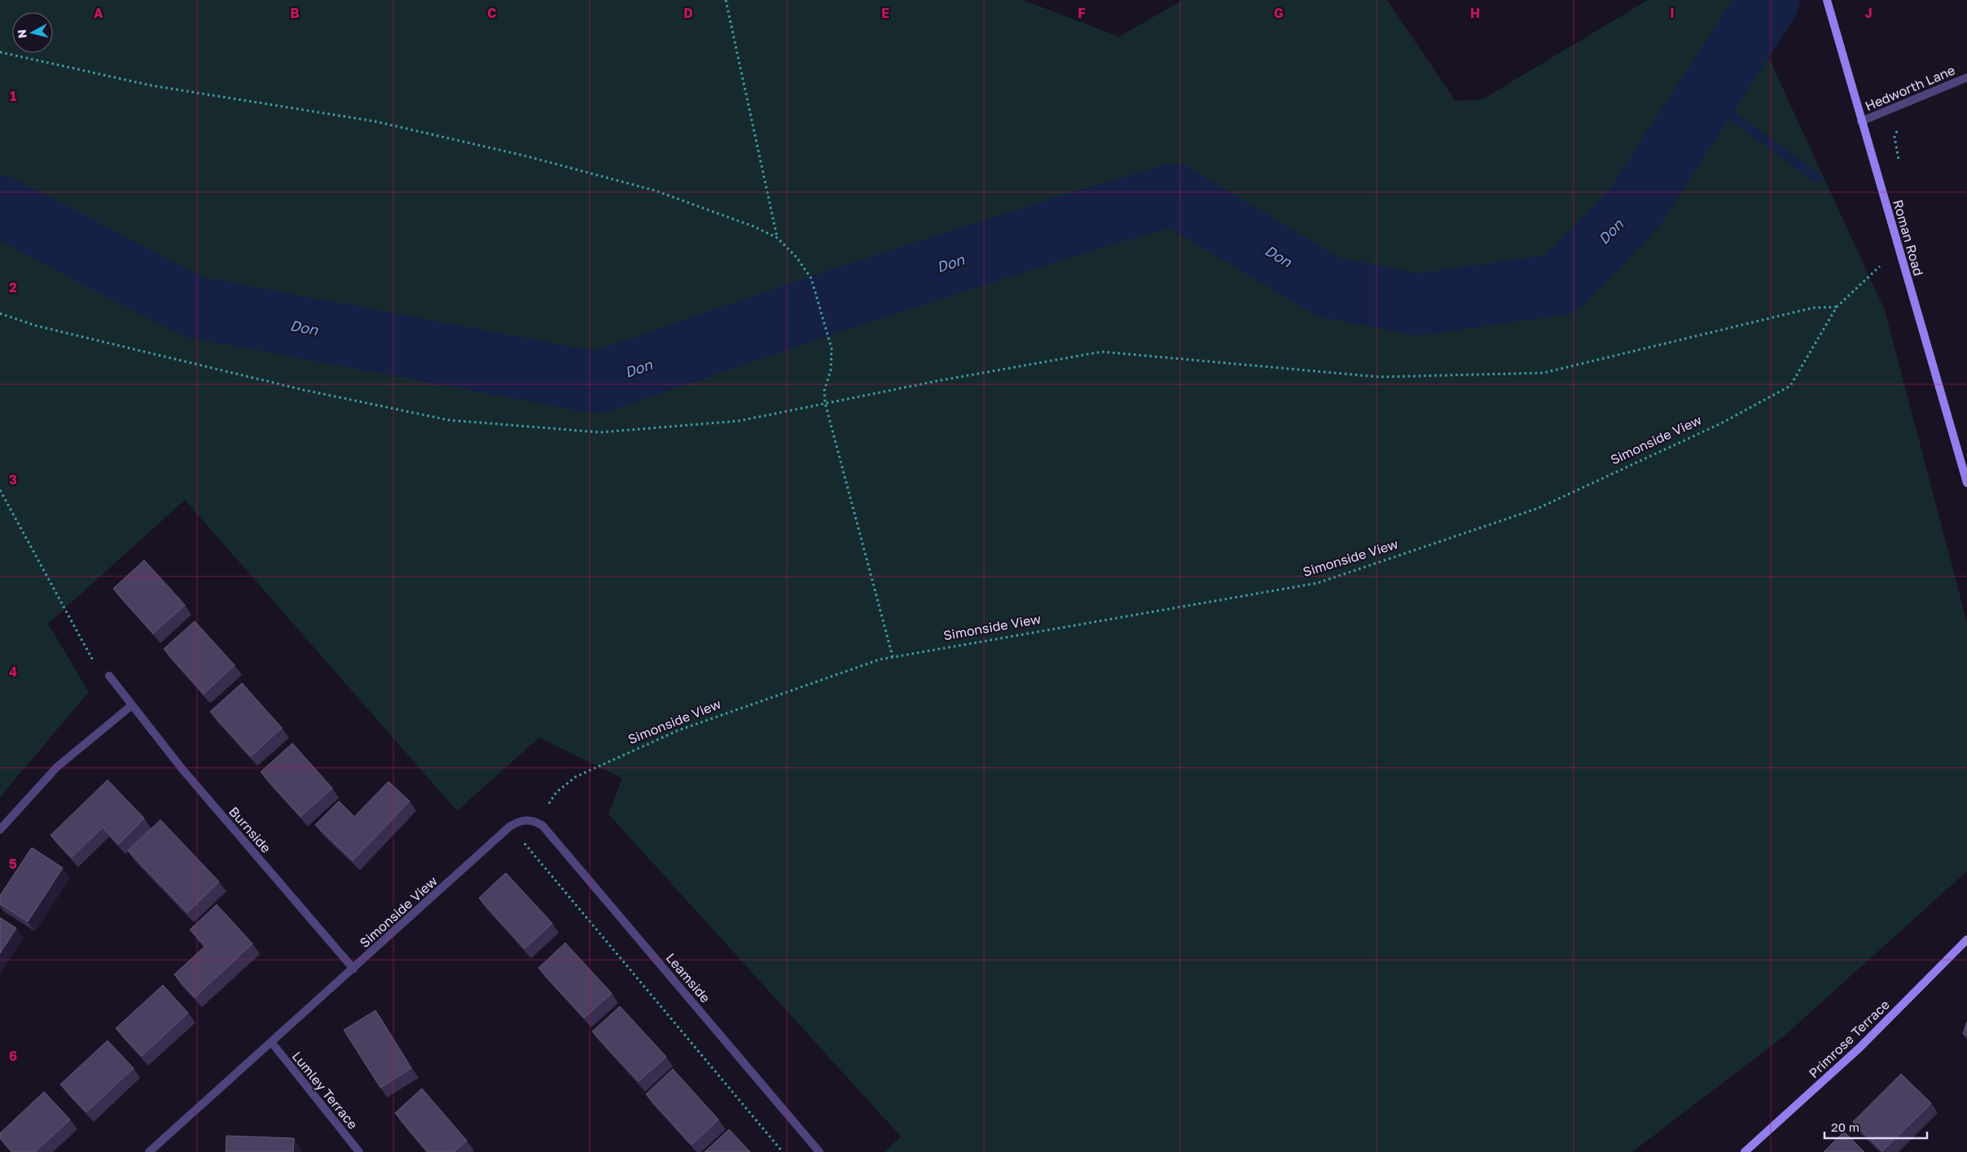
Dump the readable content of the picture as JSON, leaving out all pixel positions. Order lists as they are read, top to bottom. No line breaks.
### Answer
{"streets":{"main road":["Roman Road","Primrose Terrace"],"street":["Hedworth Lane","Simonside View","Burnside","Leamside","Lumley Terrace"]},"crossings":[["Hedworth Lane","Roman Road"],["Roman Road","Simonside View"],["Simonside View","Burnside"],["Simonside View","Leamside"],["Simonside View","Lumley Terrace"]],"water":["Don"],"scale_bar":"20 m","north":"left","grid":{"columns":["A","B","C","D","E","F","G","H","I","J"],"rows":["1","2","3","4","5","6"]}}
